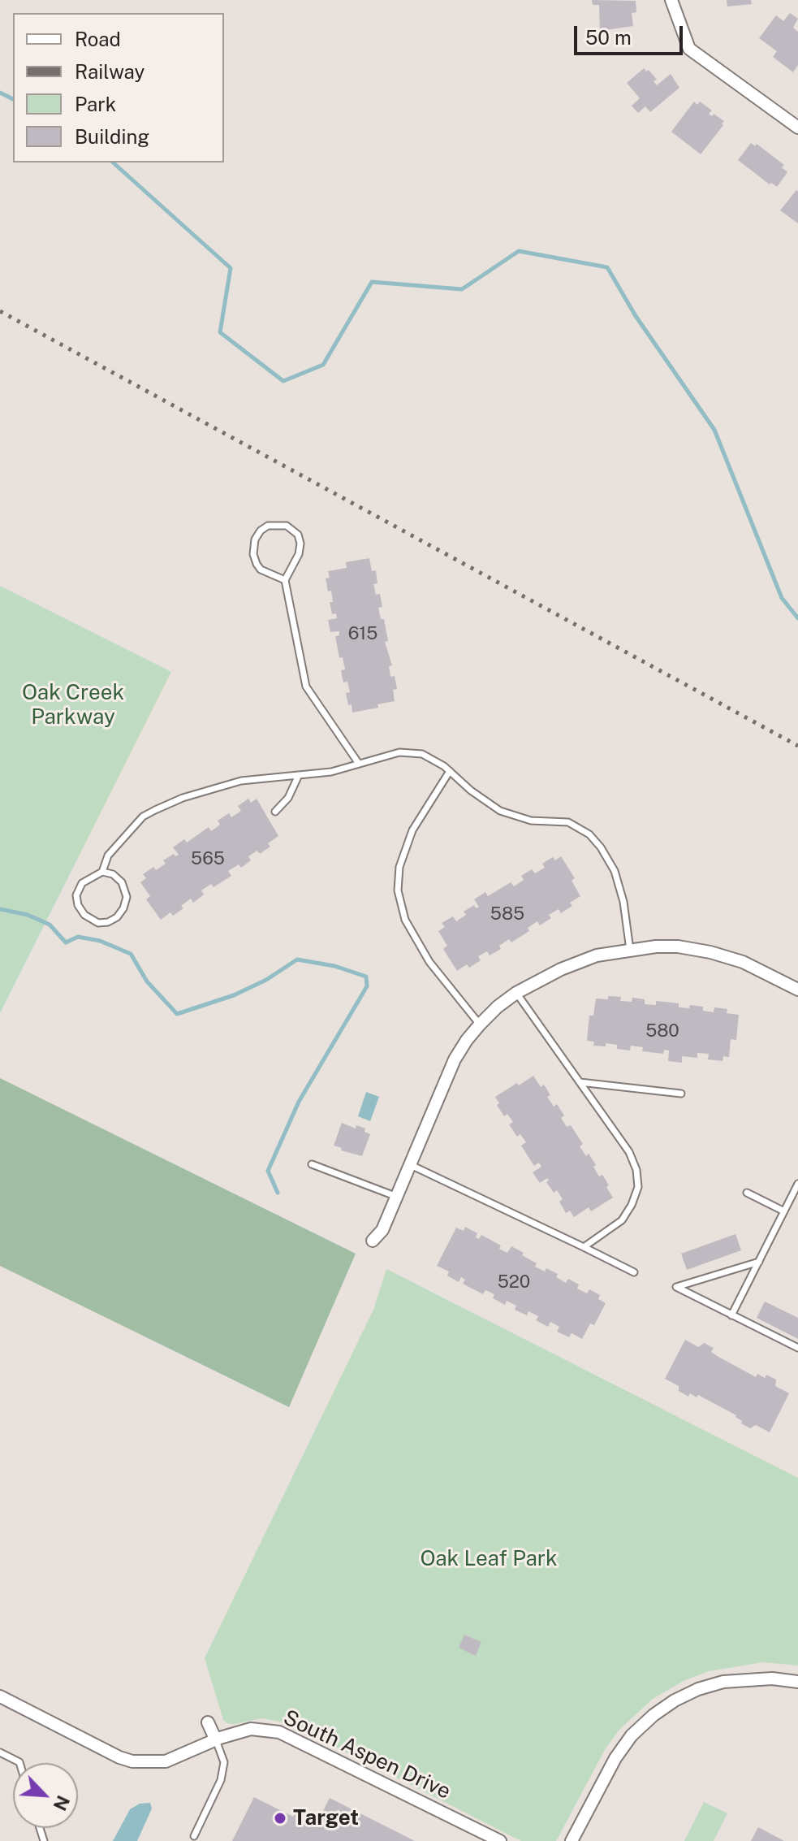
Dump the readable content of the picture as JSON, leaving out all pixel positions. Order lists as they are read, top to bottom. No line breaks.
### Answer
{"streets":{"street":["South Aspen Drive"]},"parks":["Oak Creek Parkway","Oak Leaf Park"],"places":["Target"],"house_numbers":["615","565","585","580","520"],"legend":["Road","Railway","Park","Building"],"scale_bar":"50 m","north":"bottom right"}
